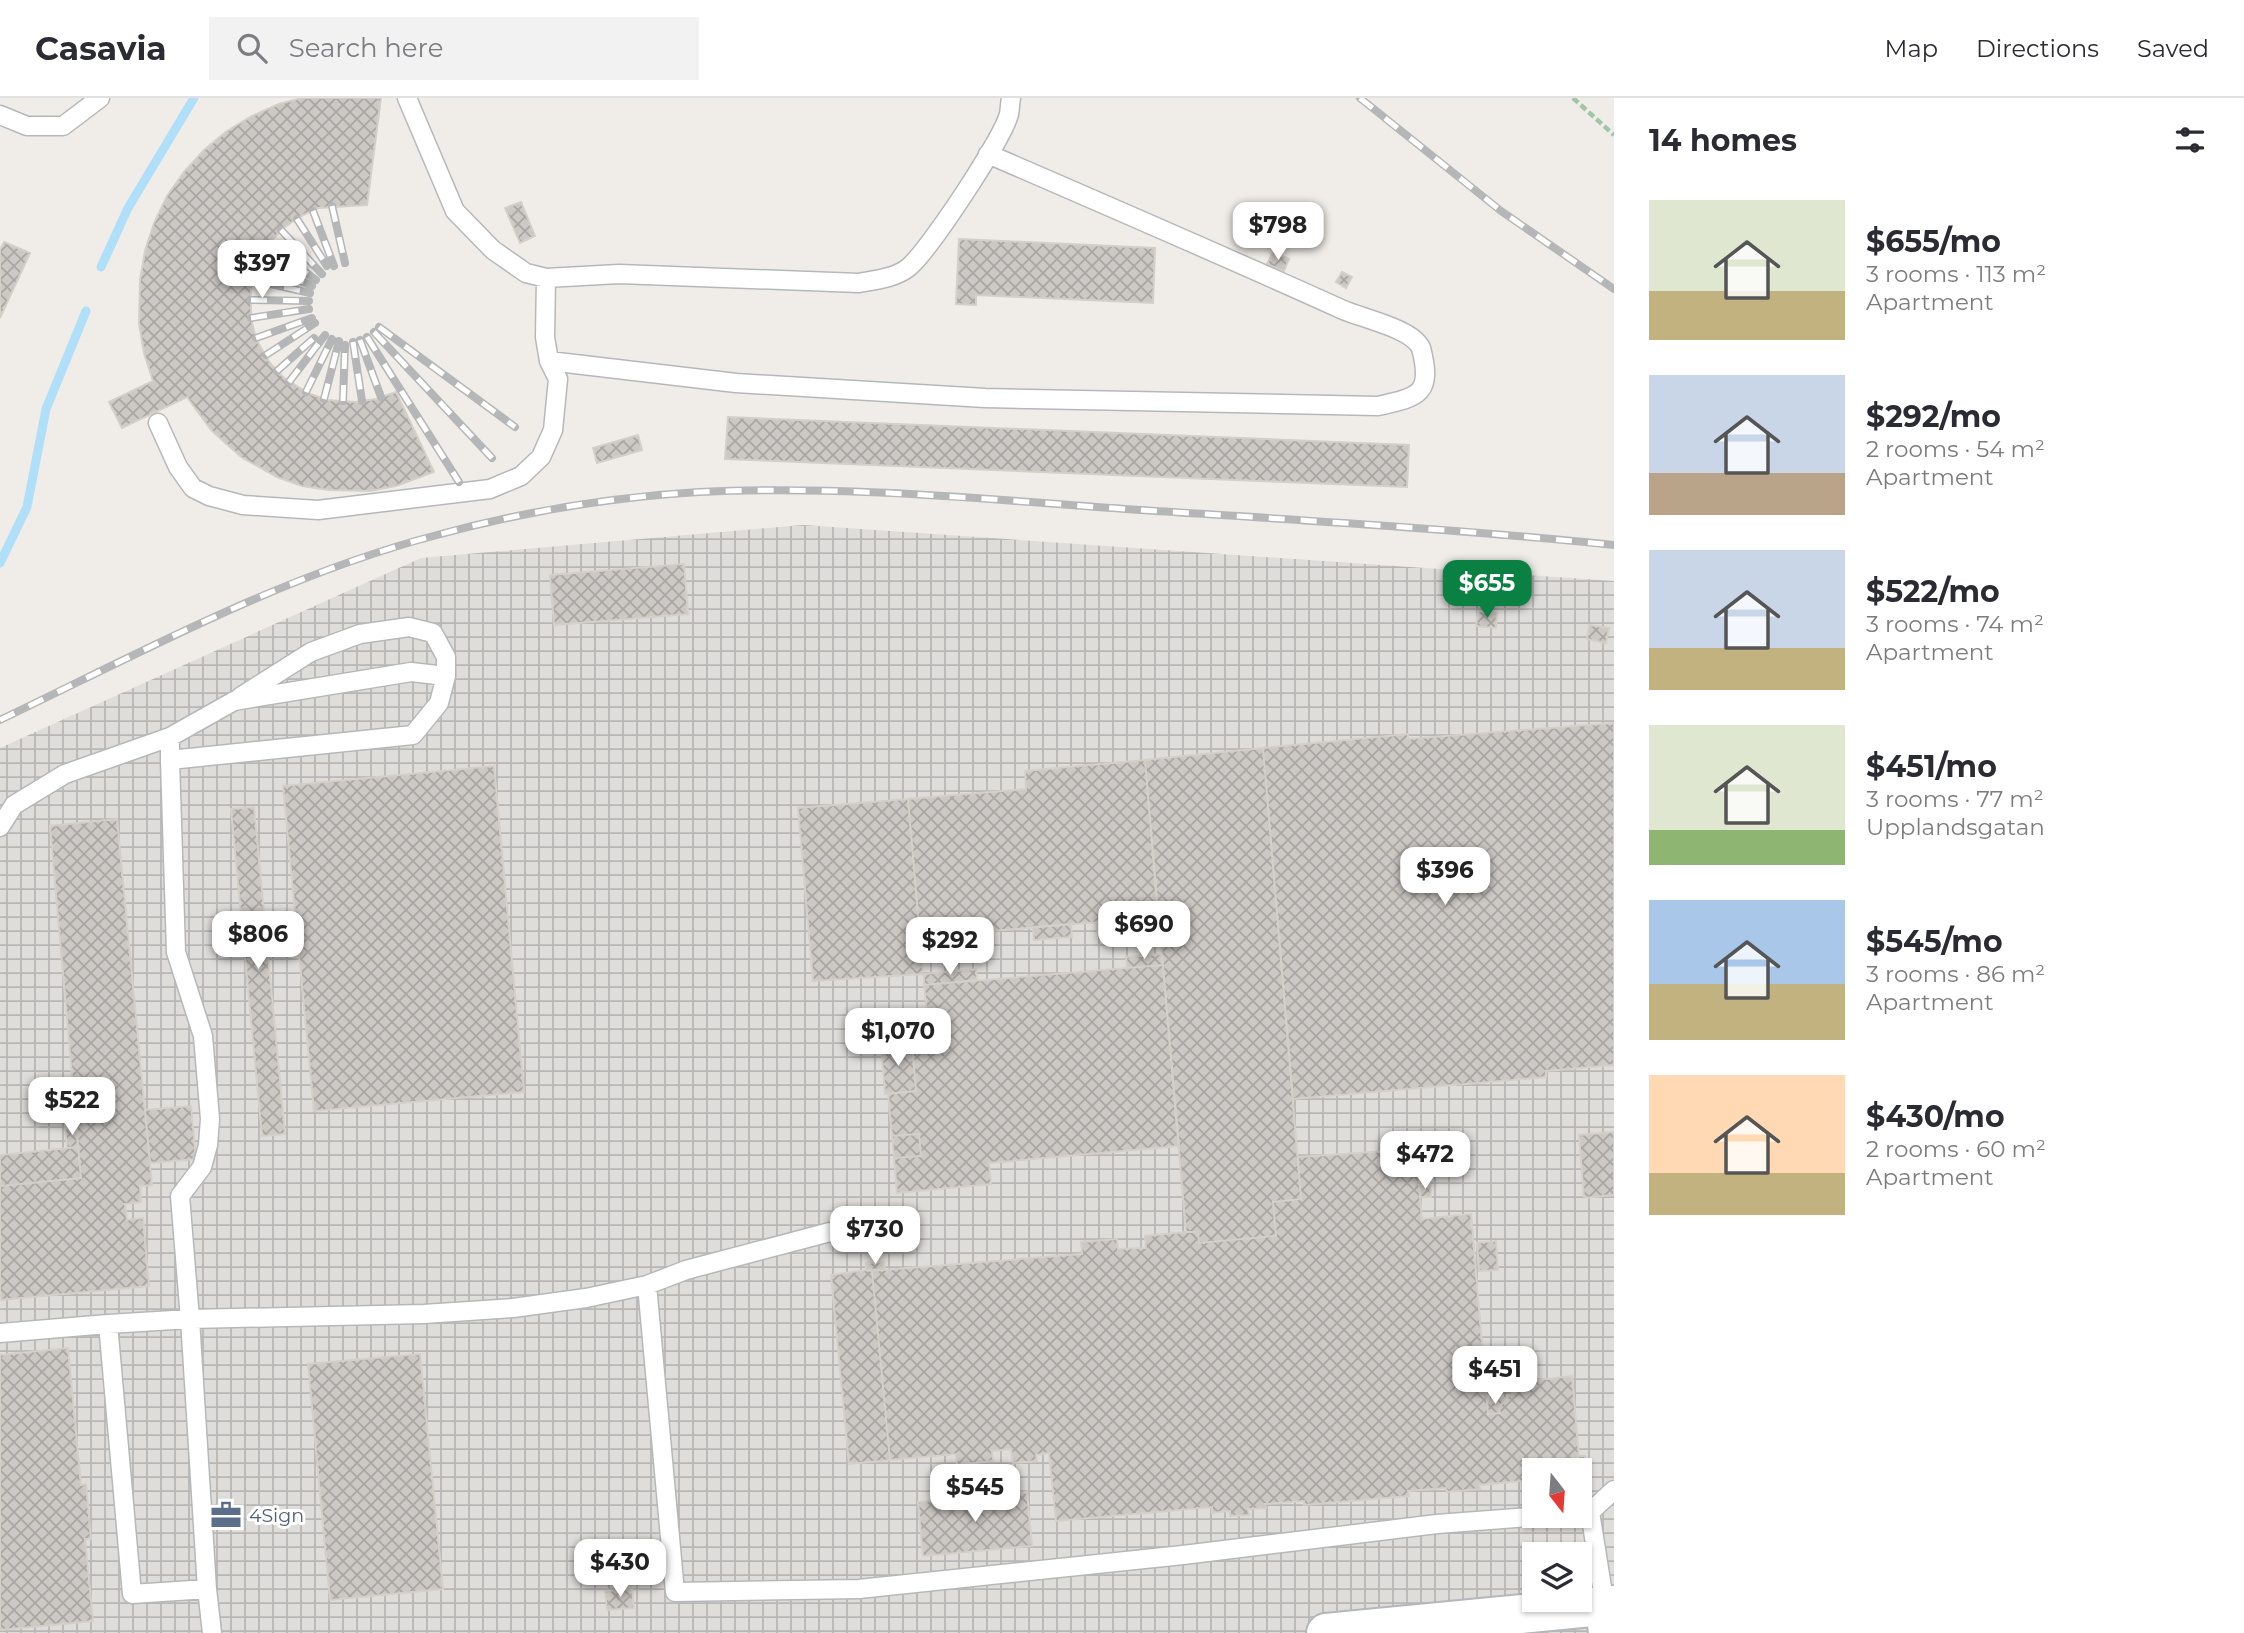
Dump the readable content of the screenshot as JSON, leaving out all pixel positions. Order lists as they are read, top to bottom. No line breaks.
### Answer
{"places":{"office":["4Sign"]},"north":"bottom","page":{"header":"Casavia","search":"Search here","nav":["Map","Directions","Saved"],"heading":"14 homes","list":[{"name":"$655/mo","note":"3 rooms · 113 m² · Apartment"},{"name":"$292/mo","note":"2 rooms · 54 m² · Apartment"},{"name":"$522/mo","note":"3 rooms · 74 m² · Apartment"},{"name":"$451/mo","note":"3 rooms · 77 m² · Upplandsgatan"},{"name":"$545/mo","note":"3 rooms · 86 m² · Apartment"},{"name":"$430/mo","note":"2 rooms · 60 m² · Apartment"}],"price":["$798","$397","$655","$396","$690","$806","$292","$1,070","$522","$472","$730","$451","$545","$430"]}}
